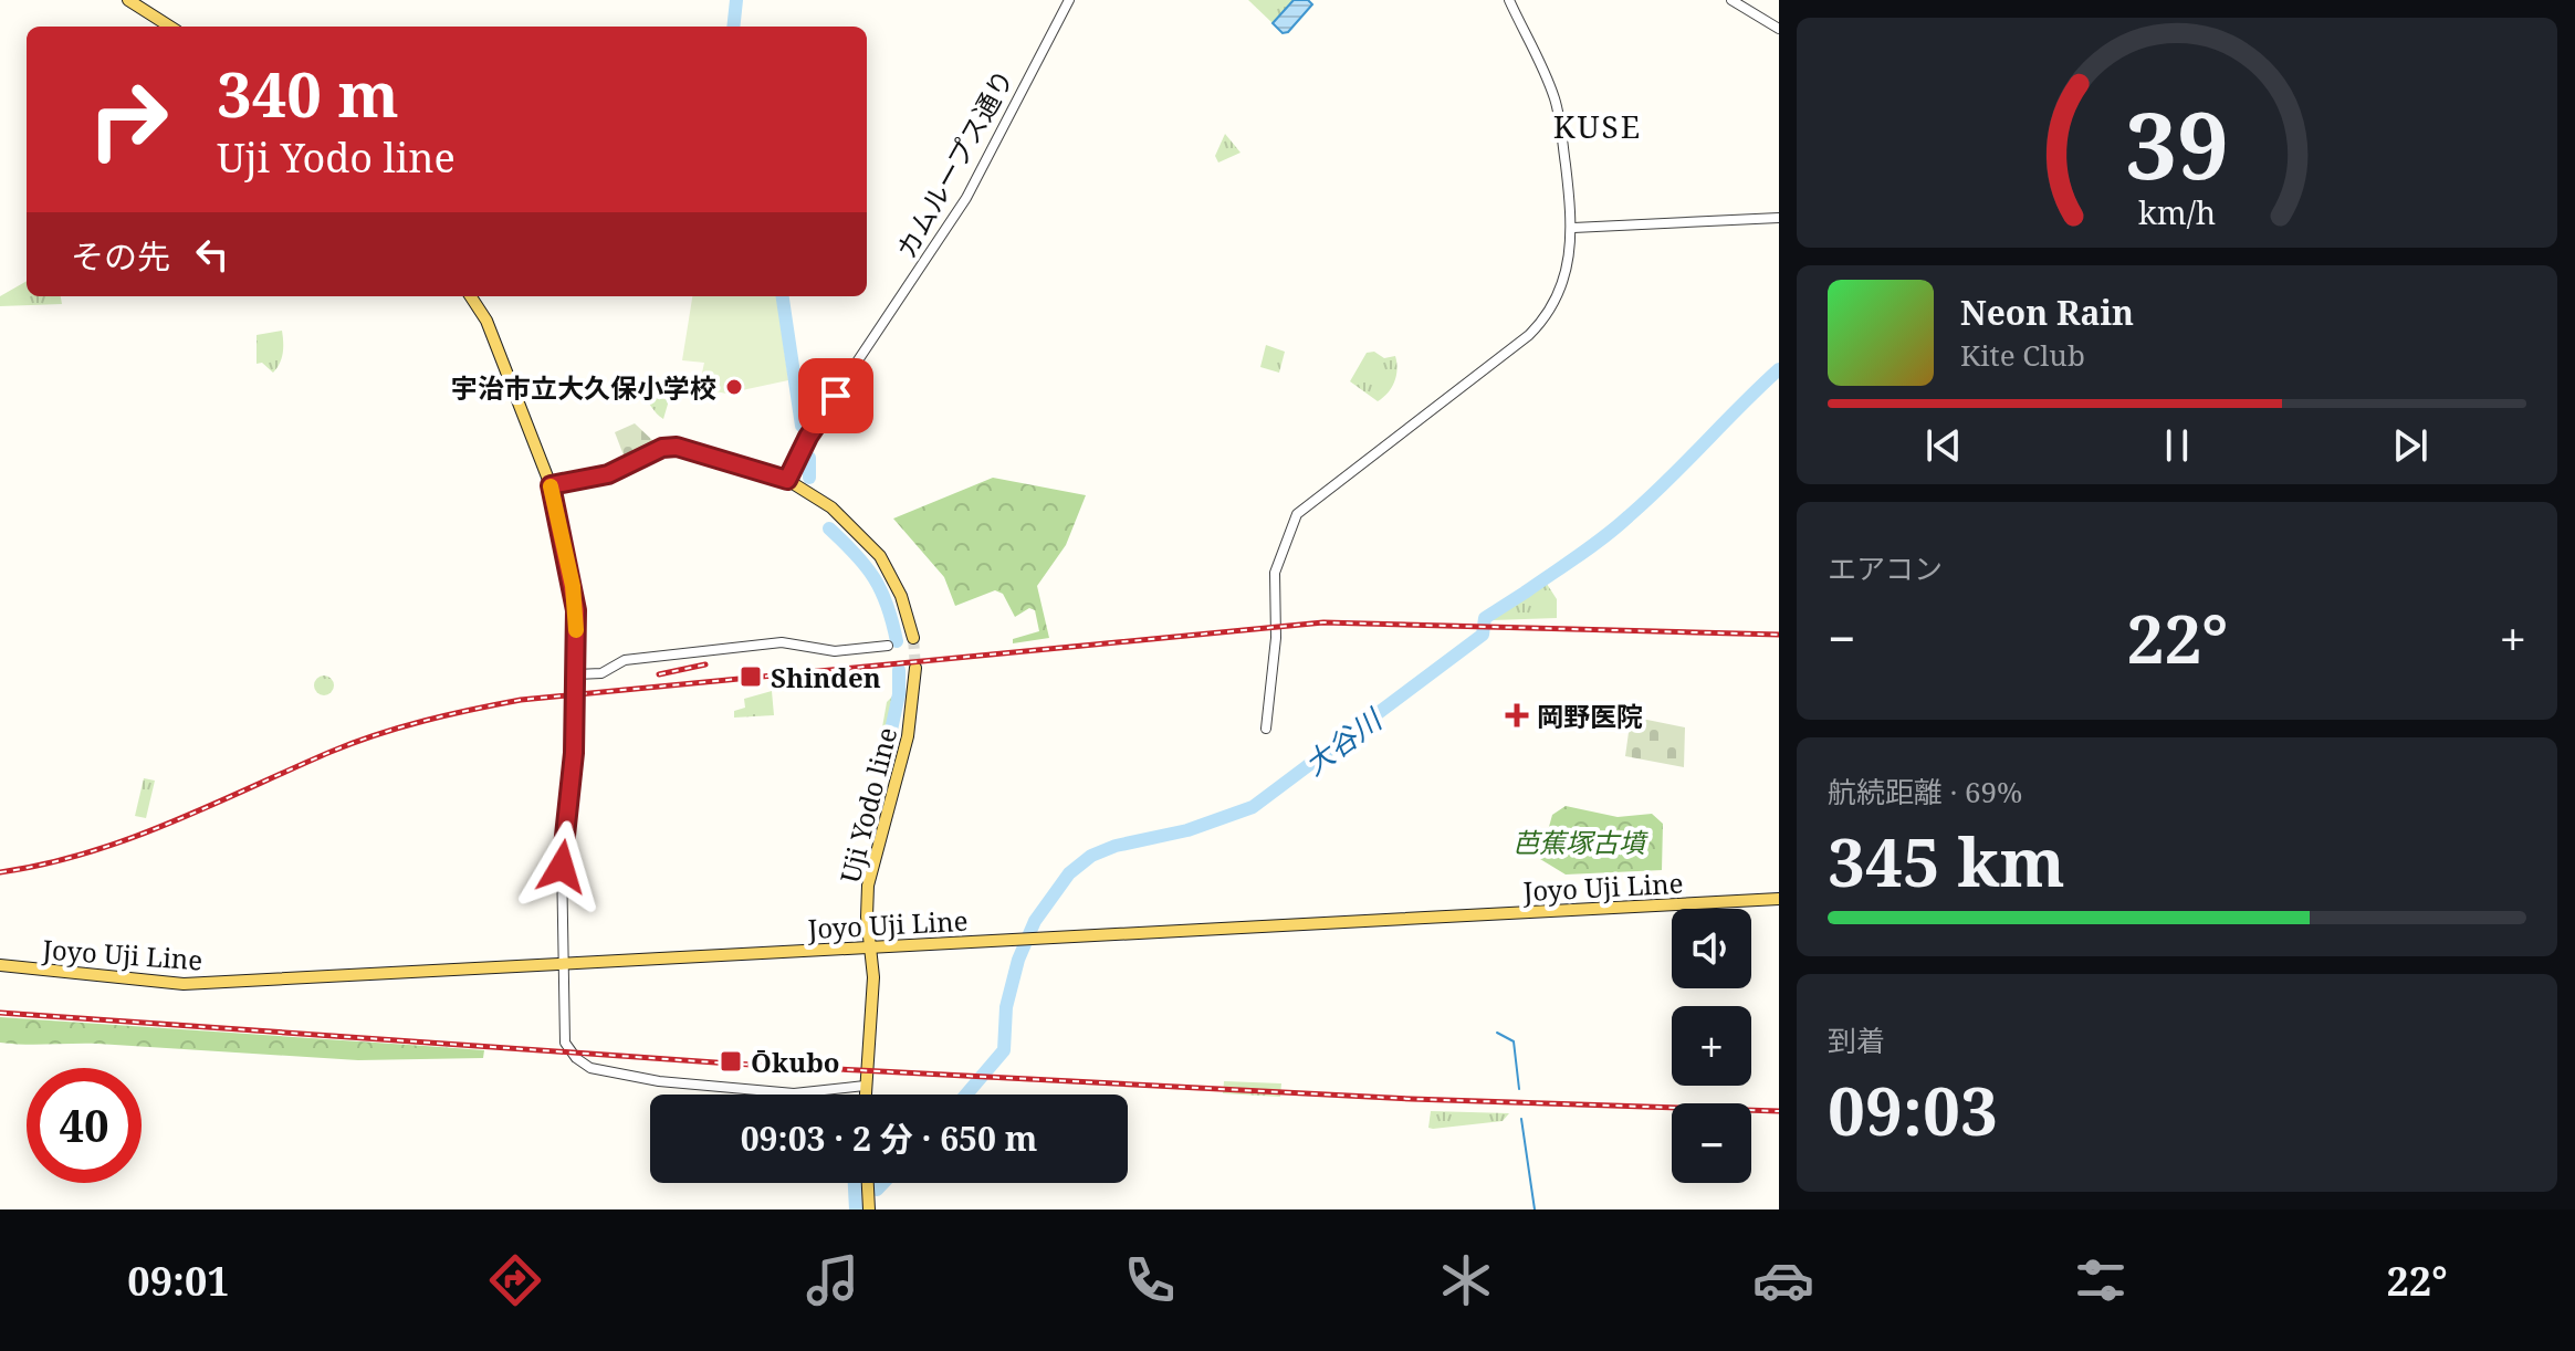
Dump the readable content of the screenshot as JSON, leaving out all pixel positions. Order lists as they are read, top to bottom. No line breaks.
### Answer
{"streets":{"main road":["Uji Yodo line","Joyo Uji Line"],"street":["カムループス通り"]},"crossings":[["Uji Yodo line","Joyo Uji Line"]],"districts":["KUSE"],"water":["大谷川"],"parks":["芭蕉塚古墳"],"places":{"other":["宇治市立大久保小学校"],"transit":["Shinden","Ōkubo"],"health":["岡野医院"]},"page":{"turn":["340 m","Uji Yodo line"],"then":"その先","song":["Neon Rain","Kite Club"],"tile":["エアコン",["航続距離 · 69%","345 km"],["到着","09:03"]],"heat":["−","22°","+"],"map_buttons":["+","−"],"limit":"40","trip":"09:03 · 2 分 · 650 m","tabs":["09:01","22°"],"gauge":["39","km/h"]}}
